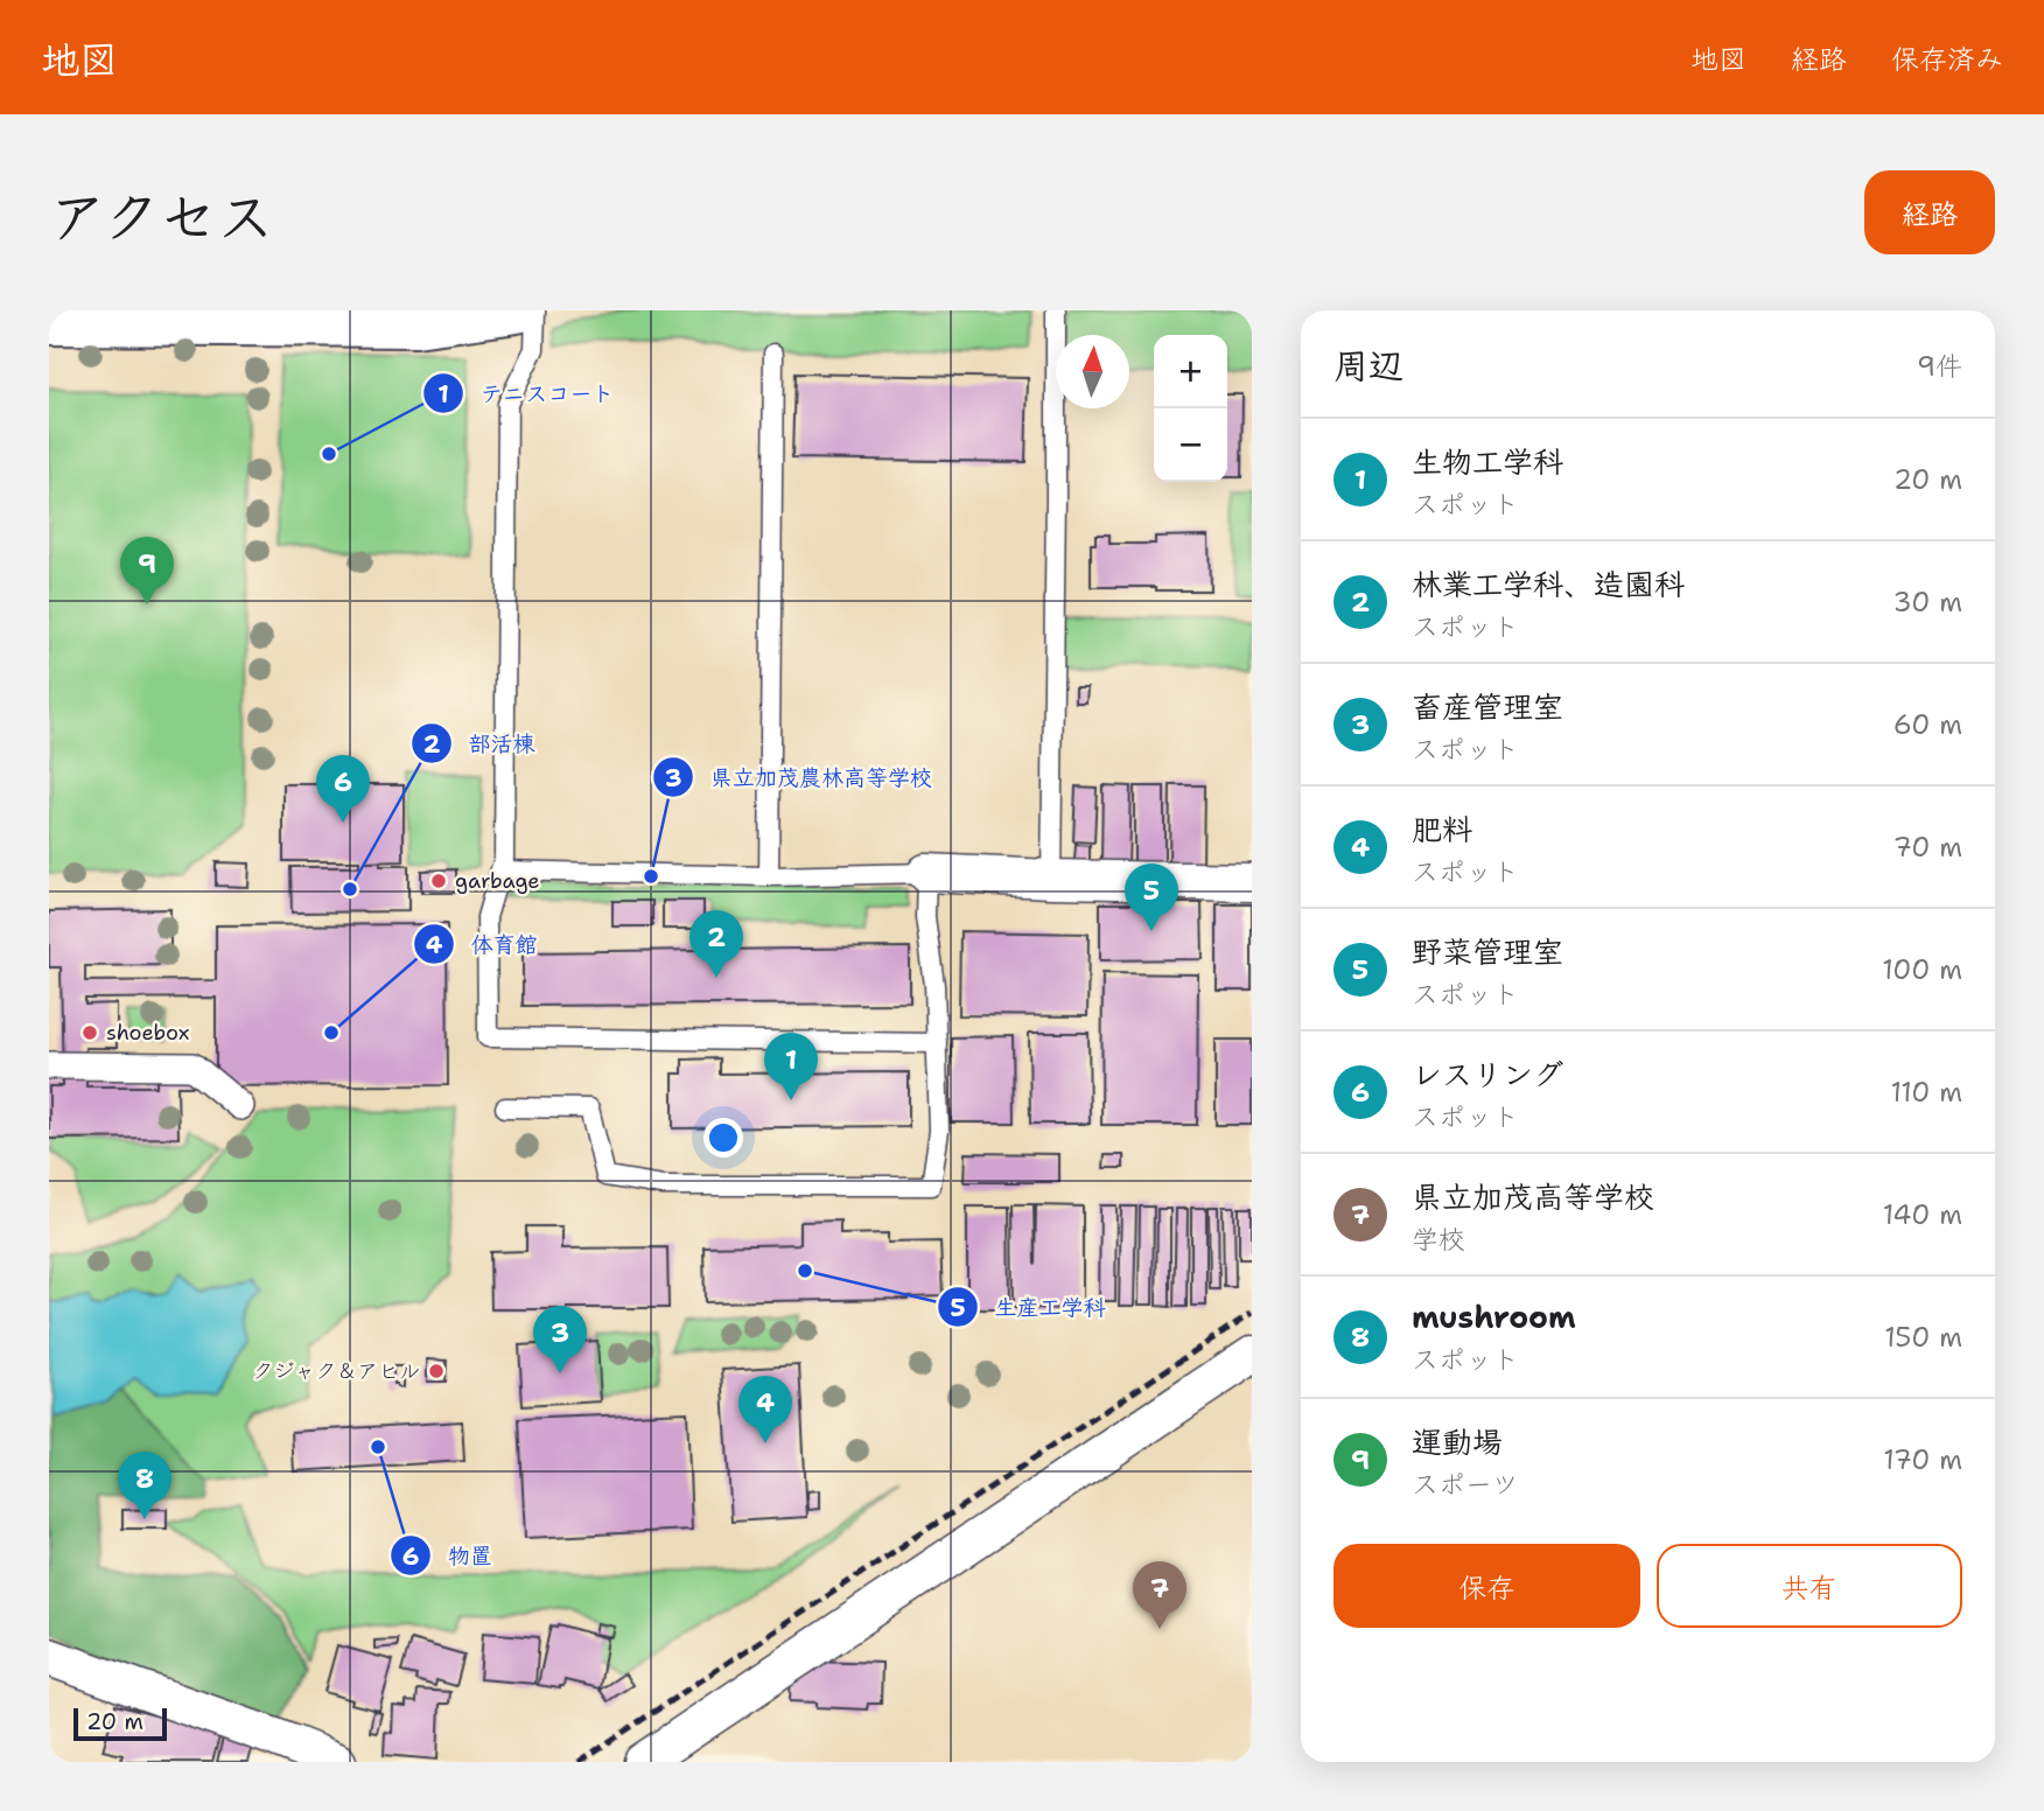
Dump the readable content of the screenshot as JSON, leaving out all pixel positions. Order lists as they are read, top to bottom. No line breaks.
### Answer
{"places":["テニスコート","県立加茂農林高等学校","garbage","部活棟","shoebox","体育館","生産工学科","クジャク＆アヒル","物置"],"scale_bar":"20 m","north":"top","page":{"header":"地図","nav":["地図","経路","保存済み"],"title":"アクセス","buttons":["経路",["保存","共有"]],"heading":["周辺","9件"],"map_buttons":["+","−"],"list":[{"mark":"1","name":"生物工学科","note":"スポット","value":"20 m"},{"mark":"2","name":"林業工学科、造園科","note":"スポット","value":"30 m"},{"mark":"3","name":"畜産管理室","note":"スポット","value":"60 m"},{"mark":"4","name":"肥料","note":"スポット","value":"70 m"},{"mark":"5","name":"野菜管理室","note":"スポット","value":"100 m"},{"mark":"6","name":"レスリング","note":"スポット","value":"110 m"},{"mark":"7","name":"県立加茂高等学校","note":"学校","value":"140 m"},{"mark":"8","name":"mushroom","note":"スポット","value":"150 m"},{"mark":"9","name":"運動場","note":"スポーツ","value":"170 m"}],"pins":["9","6","5","2","1","3","4","8","7"],"scale":"20 m"}}
